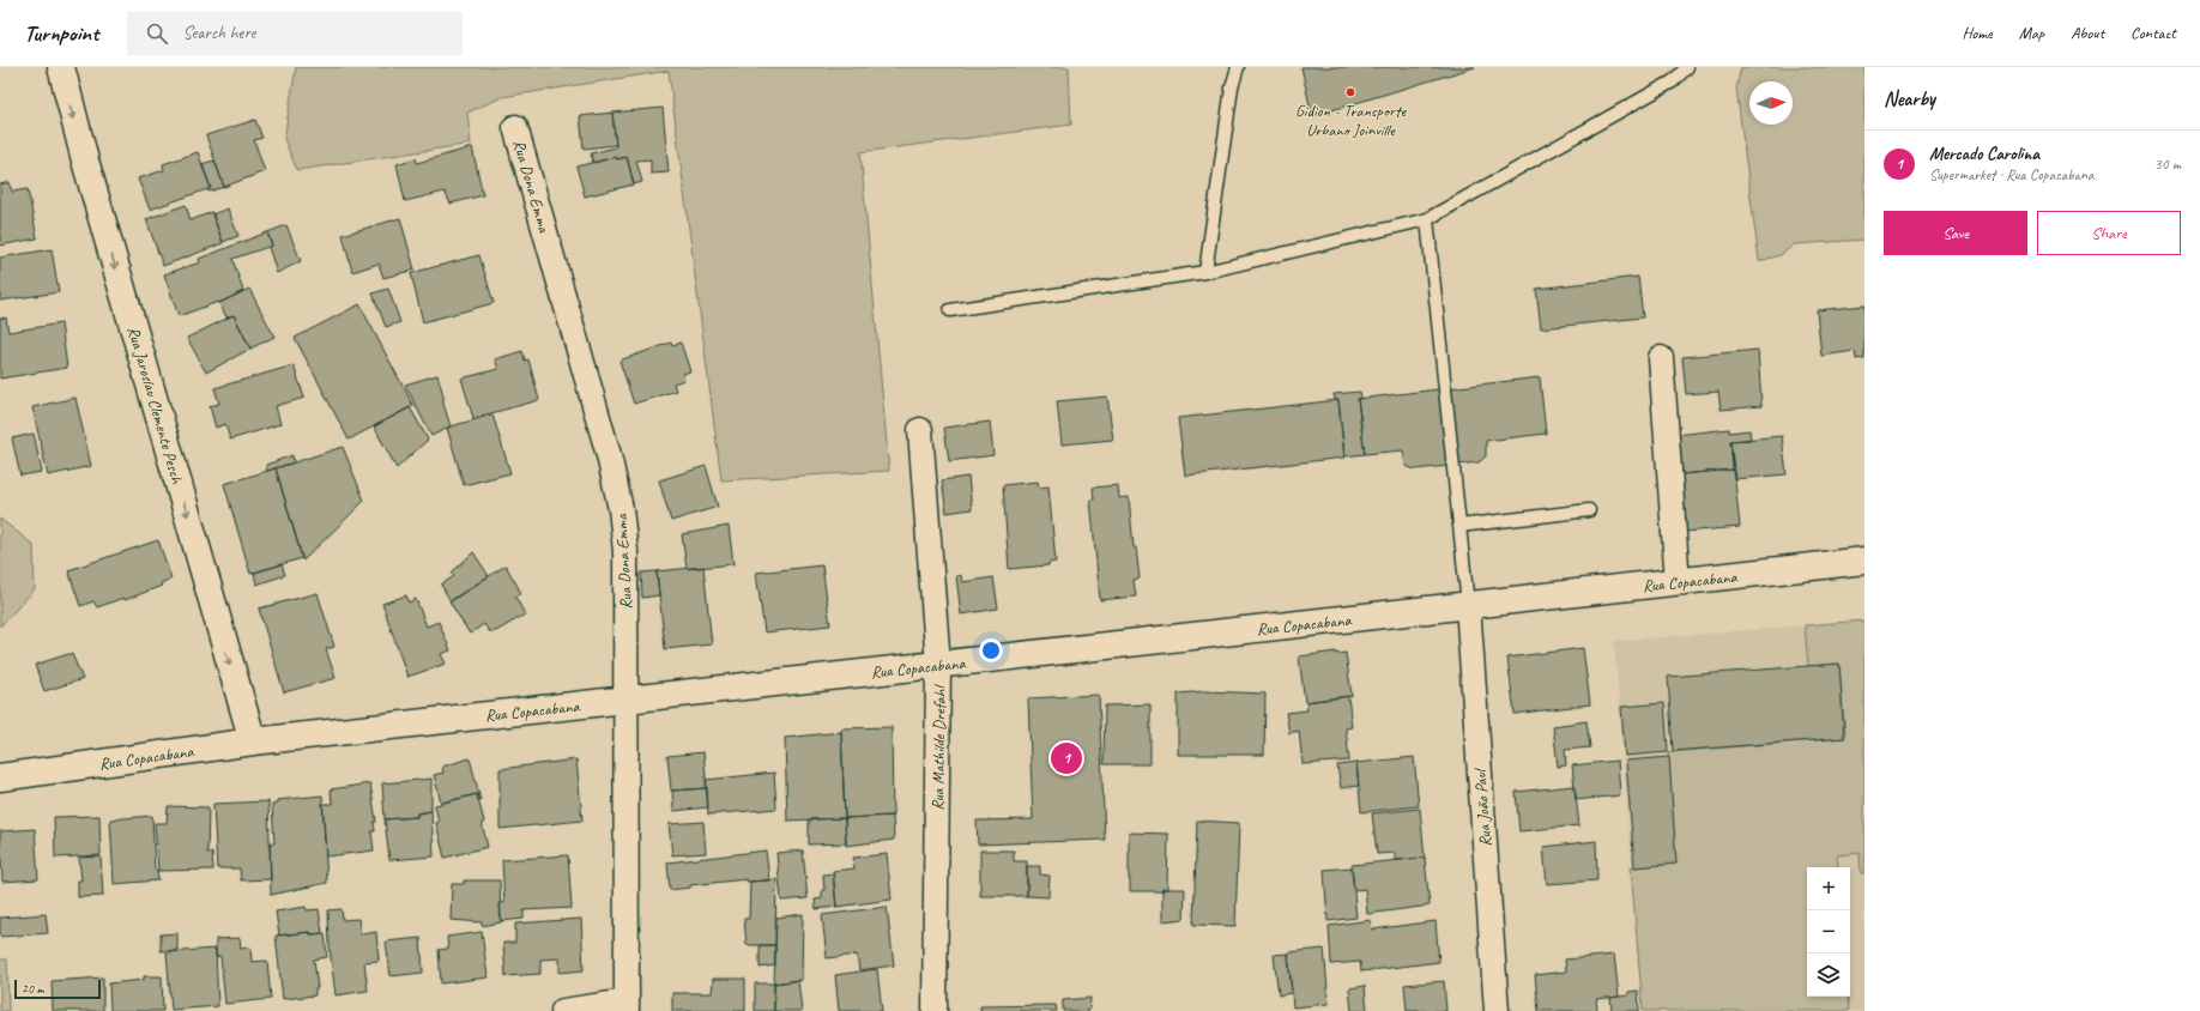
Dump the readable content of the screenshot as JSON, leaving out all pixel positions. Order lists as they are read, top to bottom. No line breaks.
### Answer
{"streets":{"main road":["Rua Jaroslau Clemente Pesch","Rua Copacabana"],"street":["Rua Dona Emma","Rua Mathilde Drefahl","Rua João Paul"]},"crossings":[["Rua Dona Emma","Rua Copacabana"],["Rua Jaroslau Clemente Pesch","Rua Copacabana"],["Rua Copacabana","Rua Mathilde Drefahl"],["Rua Copacabana","Rua João Paul"]],"one_way":["Rua Jaroslau Clemente Pesch"],"places":["Gidion - Transporte Urbano Joinville"],"scale_bar":"20 m","north":"right","page":{"header":"Turnpoint","search":"Search here","nav":["Home","Map","About","Contact"],"heading":"Nearby","list":[{"mark":"1","name":"Mercado Carolina","note":"Supermarket · Rua Copacabana","value":"30 m"}],"buttons":["Save","Share"],"pins":"1","map_buttons":["+","−"],"scale":"20 m"}}
